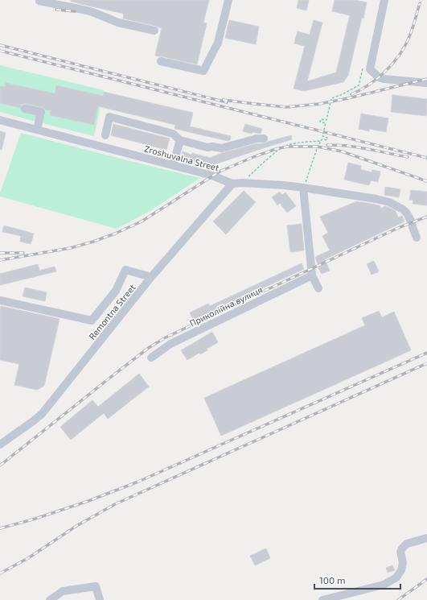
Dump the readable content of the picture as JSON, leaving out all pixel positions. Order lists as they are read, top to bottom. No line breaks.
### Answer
{"streets":{"street":["Zroshuvalna Street","Приколійна вулиця","Remontna Street"]},"crossings":[["Zroshuvalna Street","Remontna Street"]],"scale_bar":"100 m"}
